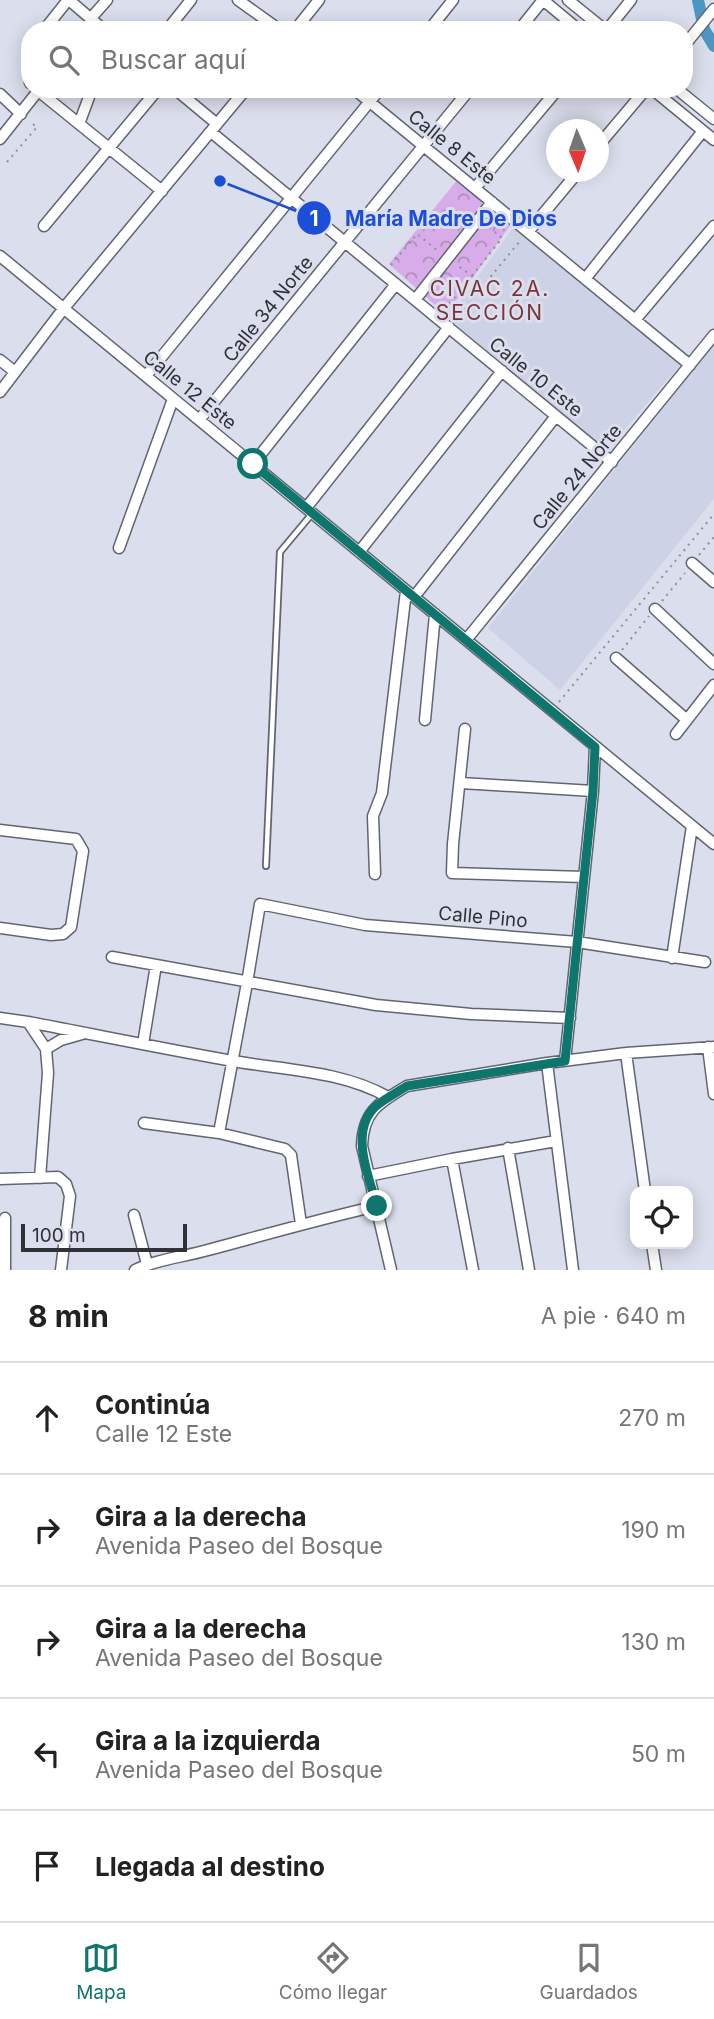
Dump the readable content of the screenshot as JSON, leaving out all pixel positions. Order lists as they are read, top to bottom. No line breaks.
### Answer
{"streets":{"street":["Calle 8 Este","Calle 34 Norte","Calle 10 Este","Calle 12 Este","Calle 24 Norte","Calle Pino"]},"crossings":[["Calle 8 Este","Calle 34 Norte"],["Calle 8 Este","Calle 24 Norte"],["Calle 34 Norte","Calle 10 Este"],["Calle 34 Norte","Calle 12 Este"],["Calle 10 Este","Calle 24 Norte"],["Calle 12 Este","Calle 24 Norte"]],"districts":["CIVAC 2A. SECCIÓN"],"places":["María Madre De Dios"],"scale_bar":"100 m","north":"bottom","page":{"search":"Buscar aquí","scale":"100 m","heading":["8 min","A pie · 640 m"],"list":[["Continúa","Calle 12 Este","270 m"],["Gira a la derecha","Avenida Paseo del Bosque","190 m"],["Gira a la derecha","Avenida Paseo del Bosque","130 m"],["Gira a la izquierda","Avenida Paseo del Bosque","50 m"],"Llegada al destino"],"nav":["Mapa","Cómo llegar","Guardados"]}}
